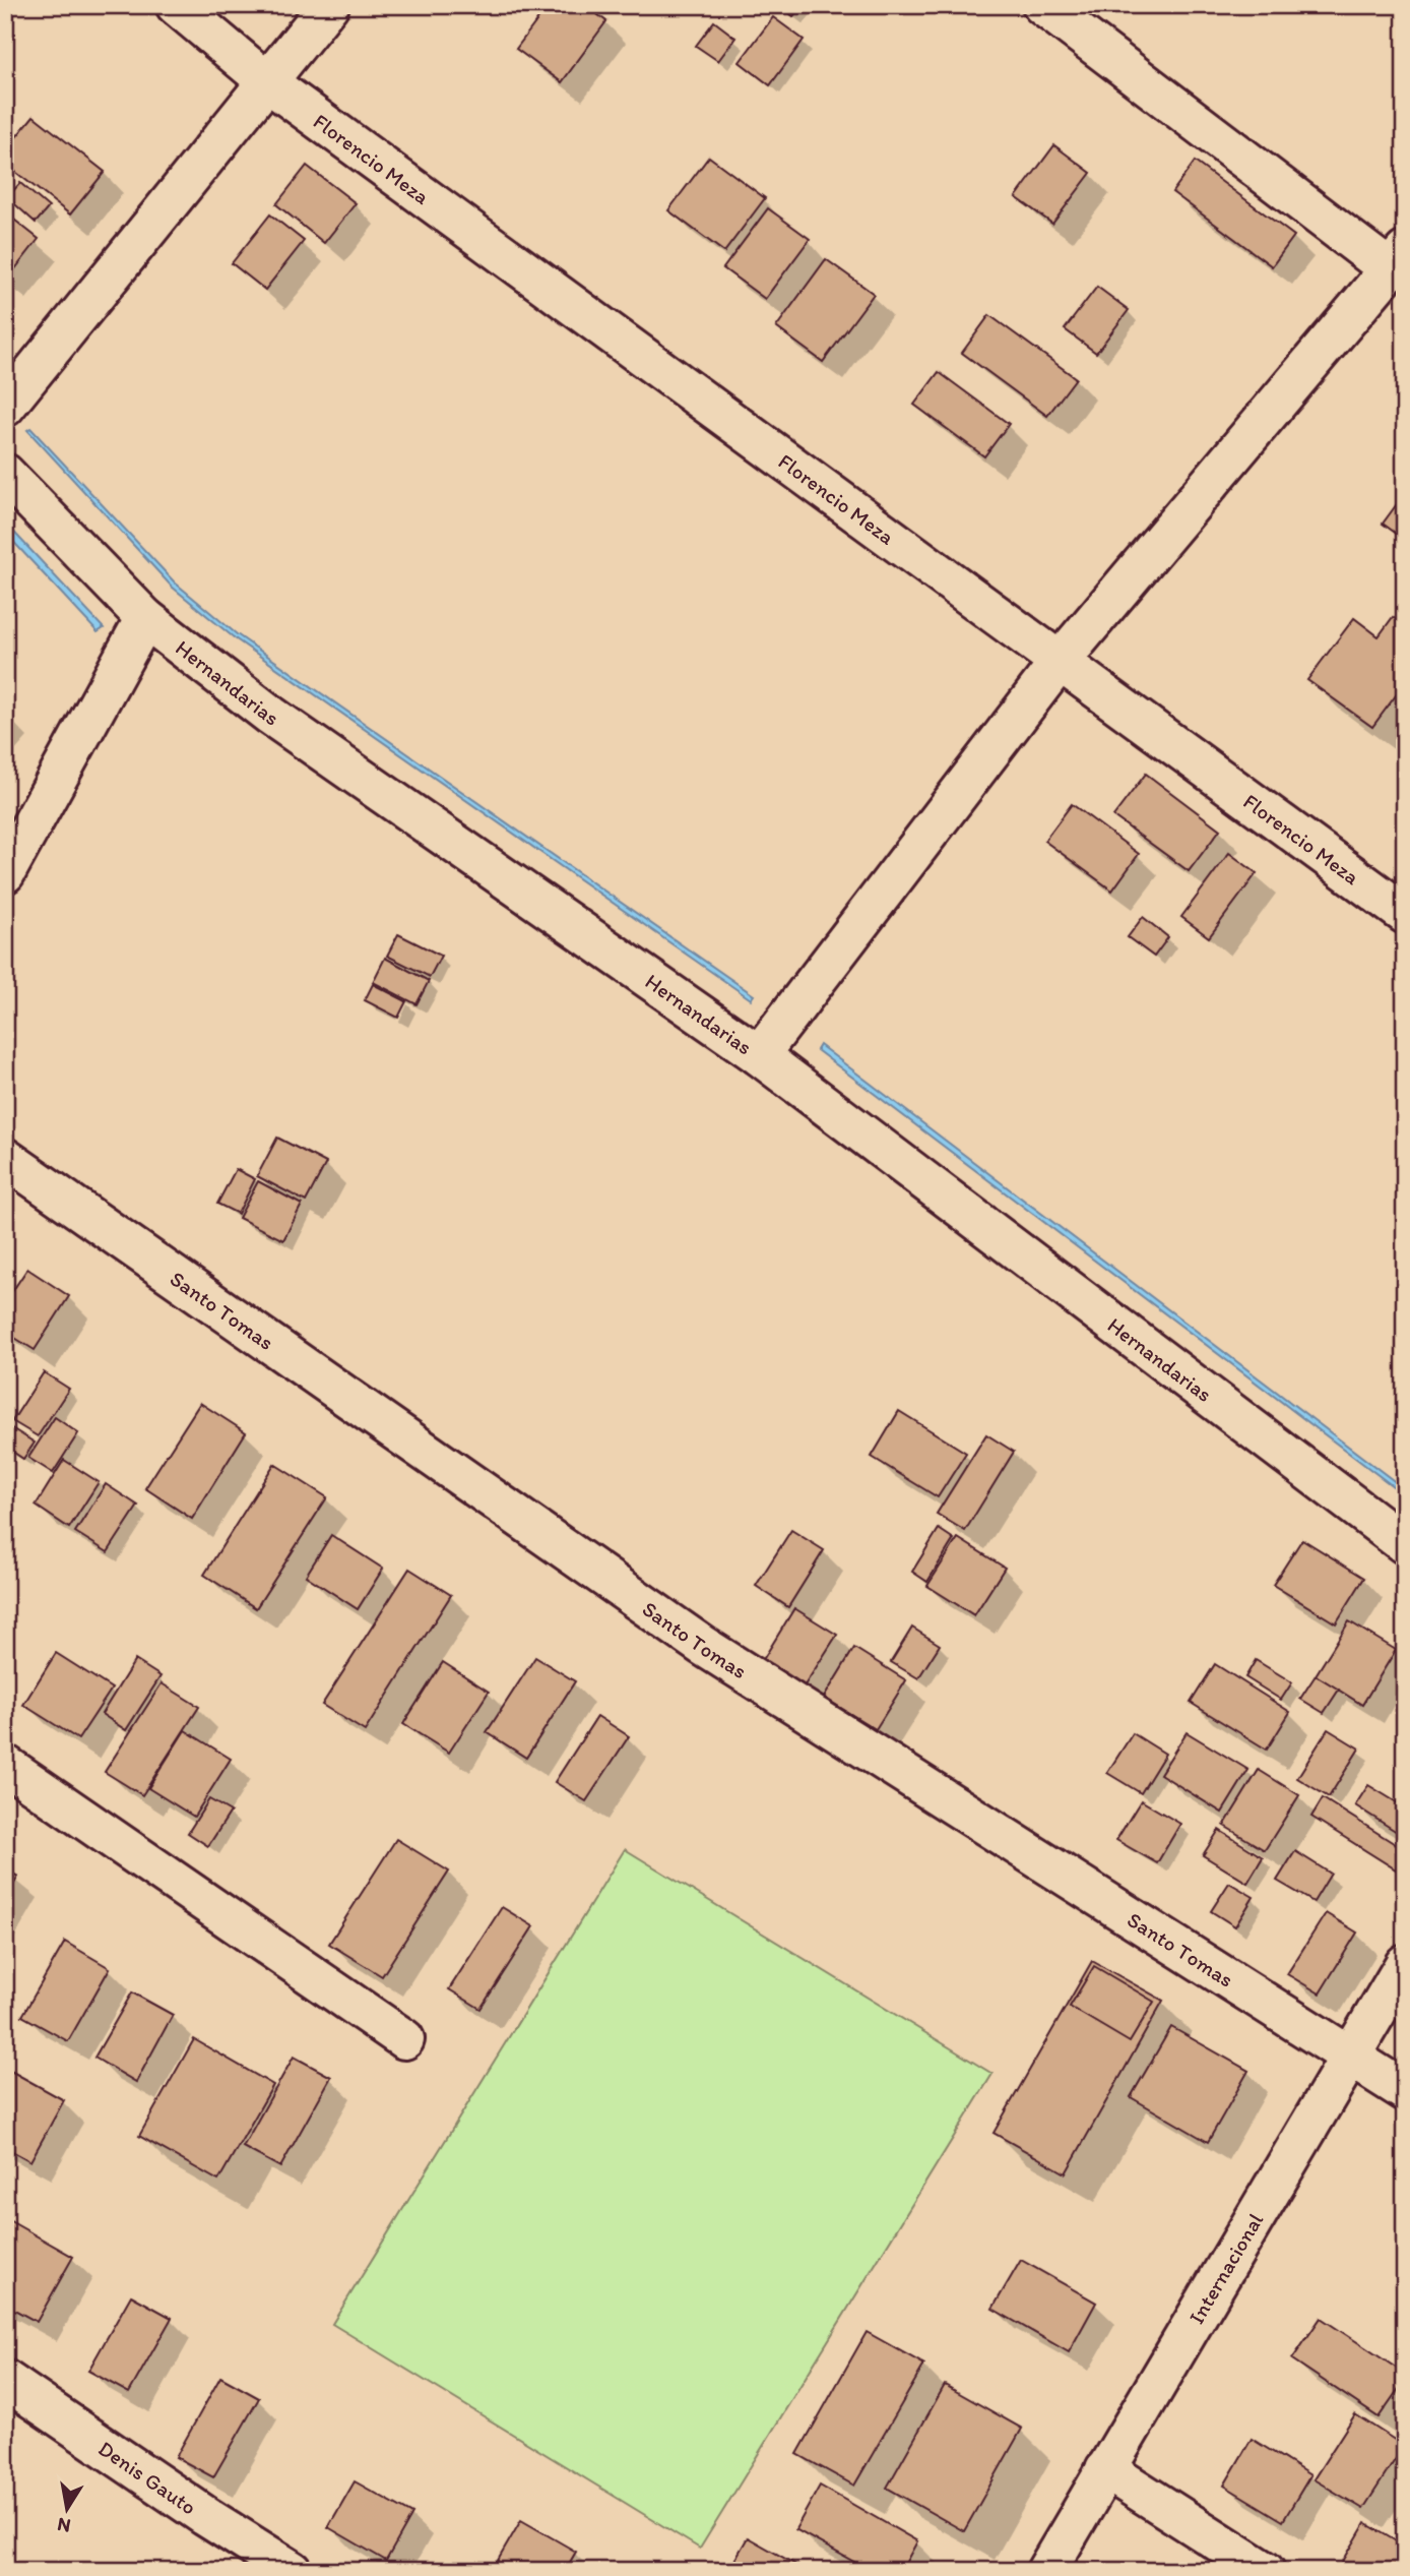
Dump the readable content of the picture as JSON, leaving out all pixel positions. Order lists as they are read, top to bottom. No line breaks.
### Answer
{"streets":{"street":["Florencio Meza","Hernandarias","Santo Tomas","Internacional","Denis Gauto"]},"crossings":[["Santo Tomas","Internacional"]],"north":"bottom"}
